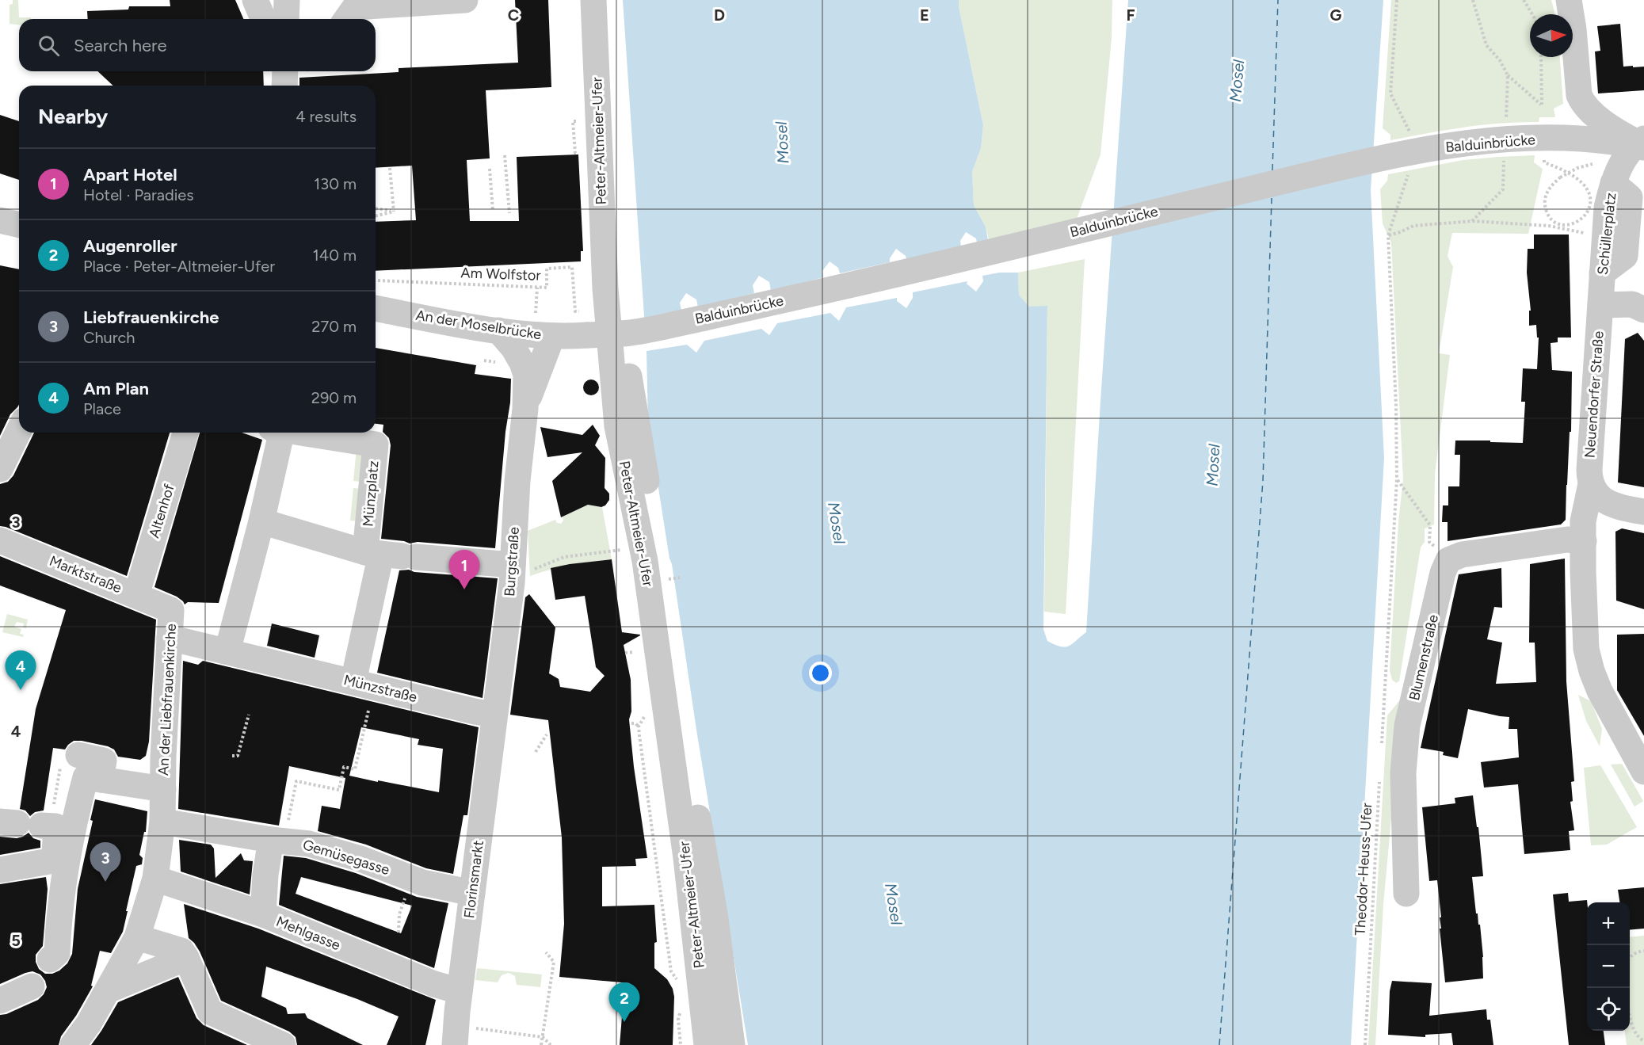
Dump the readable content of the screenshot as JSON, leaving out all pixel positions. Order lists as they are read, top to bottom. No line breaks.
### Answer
{"streets":{"street":["Peter-Altmeier-Ufer","Balduinbrücke","Schüllerplatz","An der Moselbrücke","Neuendorfer Straße","Münzplatz","Altenhof","Burgstraße","Marktstraße","Blumenstraße","Münzstraße","An der Liebfrauenkirche","Gemüsegasse","Florinsmarkt","Mehlgasse"],"path":["Am Wolfstor","Theodor-Heuss-Ufer"]},"crossings":[["Balduinbrücke","Schüllerplatz"],["Balduinbrücke","Am Wolfstor"],["Balduinbrücke","An der Moselbrücke"],["Schüllerplatz","Neuendorfer Straße"],["Am Wolfstor","An der Moselbrücke"],["An der Moselbrücke","Burgstraße"],["Neuendorfer Straße","Blumenstraße"],["Münzplatz","Münzstraße"],["Altenhof","Marktstraße"],["Burgstraße","Münzstraße"],["Burgstraße","Florinsmarkt"],["Marktstraße","An der Liebfrauenkirche"],["Münzstraße","An der Liebfrauenkirche"],["Münzstraße","Florinsmarkt"],["An der Liebfrauenkirche","Gemüsegasse"],["An der Liebfrauenkirche","Mehlgasse"],["Gemüsegasse","Florinsmarkt"],["Florinsmarkt","Mehlgasse"]],"water":["Mosel"],"north":"right","page":{"search":"Search here","heading":["Nearby","4 results"],"list":[{"mark":"1","name":"Apart Hotel","note":"Hotel · Paradies","value":"130 m"},{"mark":"2","name":"Augenroller","note":"Place · Peter-Altmeier-Ufer","value":"140 m"},{"mark":"3","name":"Liebfrauenkirche","note":"Church","value":"270 m"},{"mark":"4","name":"Am Plan","note":"Place","value":"290 m"}],"pins":["1","4","3","2"],"map_buttons":["+","−"]},"grid":{"columns":["C","D","E","F","G"],"rows":["3","4","5"]}}
